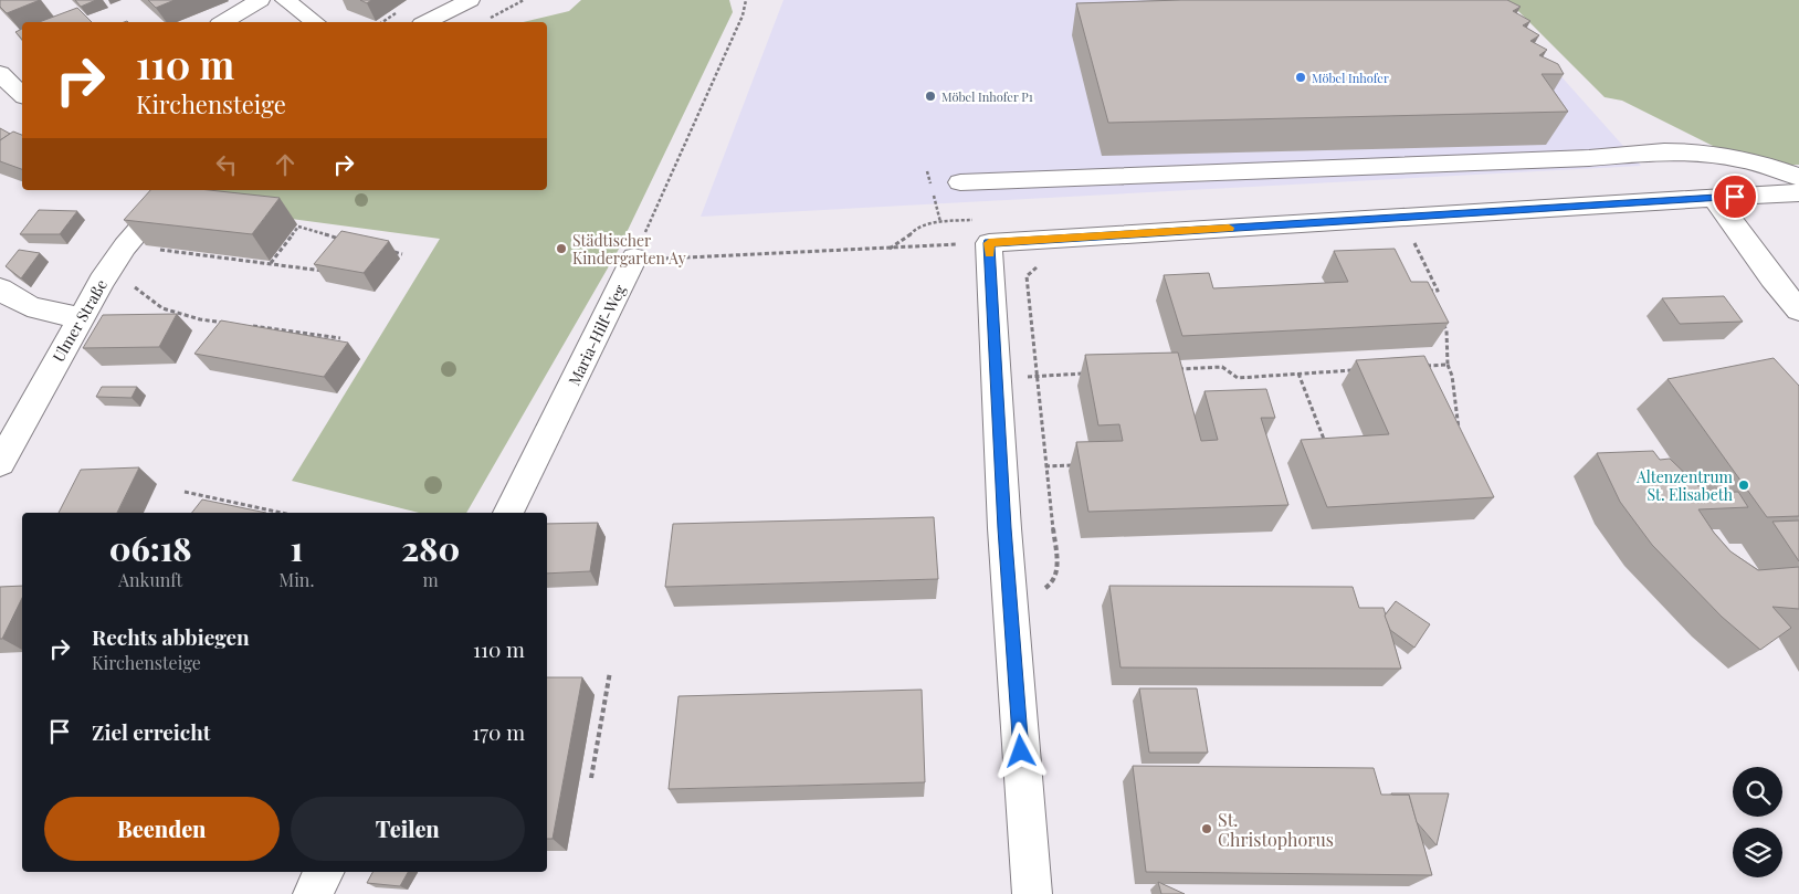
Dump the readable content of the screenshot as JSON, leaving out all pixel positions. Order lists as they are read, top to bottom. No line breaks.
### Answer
{"streets":{"street":["Ulmer Straße","Maria-Hilf-Weg"]},"places":["Möbel Inhofer","Möbel Inhofer P1","Städtischer Kindergarten Ay","Altenzentrum St. Elisabeth","St. Christophorus"],"page":{"turn":["110 m","Kirchensteige"],"eta":["06:18","Ankunft","1","Min.","280","m"],"list":[{"name":"Rechts abbiegen","note":"Kirchensteige","value":"110 m"},{"name":"Ziel erreicht","value":"170 m"}],"buttons":["Beenden","Teilen"]}}
